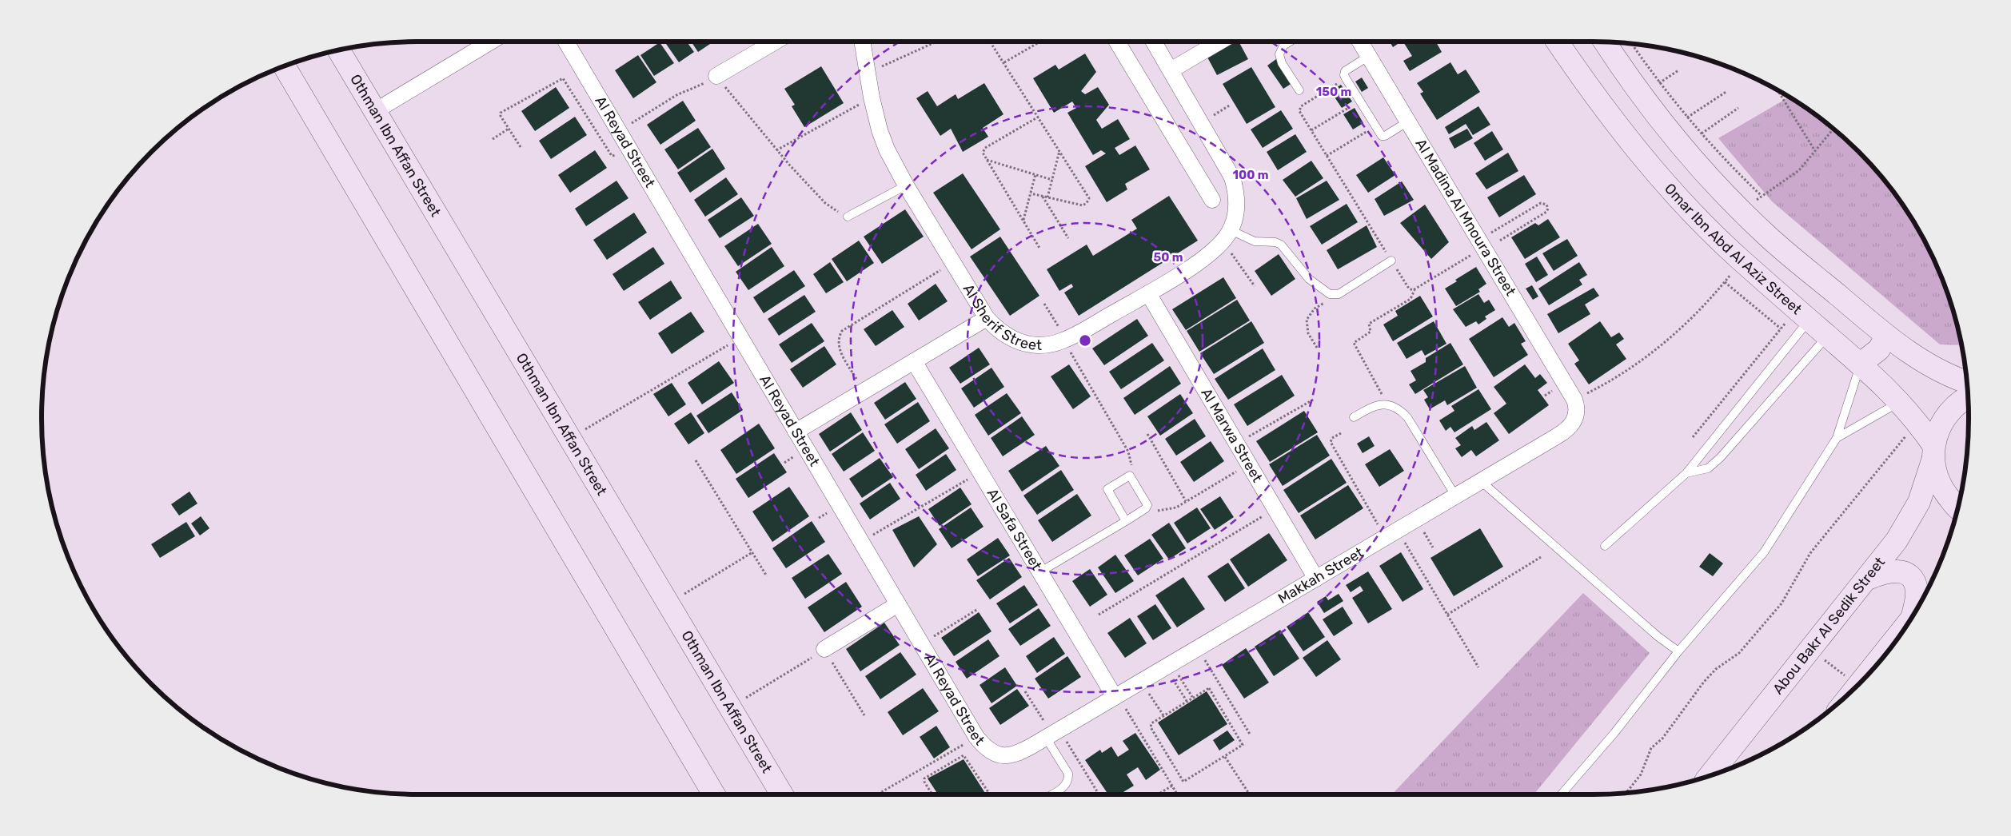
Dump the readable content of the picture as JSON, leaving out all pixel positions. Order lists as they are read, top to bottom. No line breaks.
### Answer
{"streets":{"main road":["Othman Ibn Affan Street","Omar Ibn Abd Al Aziz Street","Abou Bakr Al Sedik Street"],"street":["Al Reyad Street","Al Madina Al Mnoura Street","Al Sherif Street","Al Marwa Street","Al Safa Street","Makkah Street"]},"crossings":[["Al Reyad Street","Makkah Street"],["Al Madina Al Mnoura Street","Makkah Street"],["Omar Ibn Abd Al Aziz Street","Abou Bakr Al Sedik Street"],["Al Sherif Street","Al Marwa Street"],["Al Marwa Street","Makkah Street"],["Al Safa Street","Makkah Street"]],"rings":["150 m","100 m","50 m"]}
